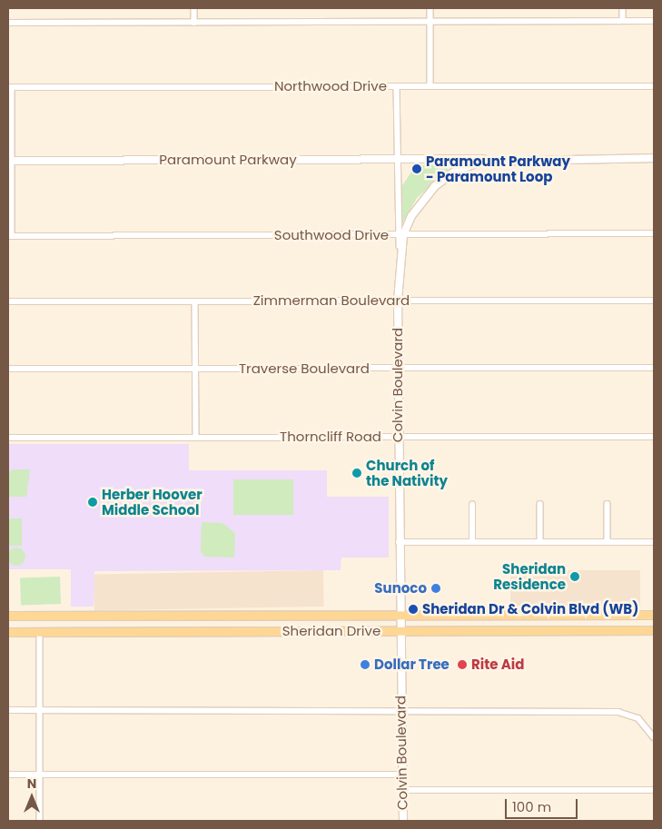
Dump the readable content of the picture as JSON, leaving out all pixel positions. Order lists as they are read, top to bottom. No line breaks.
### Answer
{"streets":{"main road":["Sheridan Drive"],"street":["Northwood Drive","Paramount Parkway","Southwood Drive","Zimmerman Boulevard","Traverse Boulevard","Colvin Boulevard","Thorncliff Road"]},"crossings":[["Paramount Parkway","Colvin Boulevard"],["Southwood Drive","Colvin Boulevard"],["Zimmerman Boulevard","Colvin Boulevard"],["Traverse Boulevard","Colvin Boulevard"],["Colvin Boulevard","Thorncliff Road"],["Colvin Boulevard","Sheridan Drive"]],"places":["Paramount Parkway - Paramount Loop","Church of the Nativity","Herber Hoover Middle School","Sheridan Residence","Sunoco","Sheridan Dr & Colvin Blvd (WB)","Dollar Tree","Rite Aid"],"scale_bar":"100 m","north":"top"}
